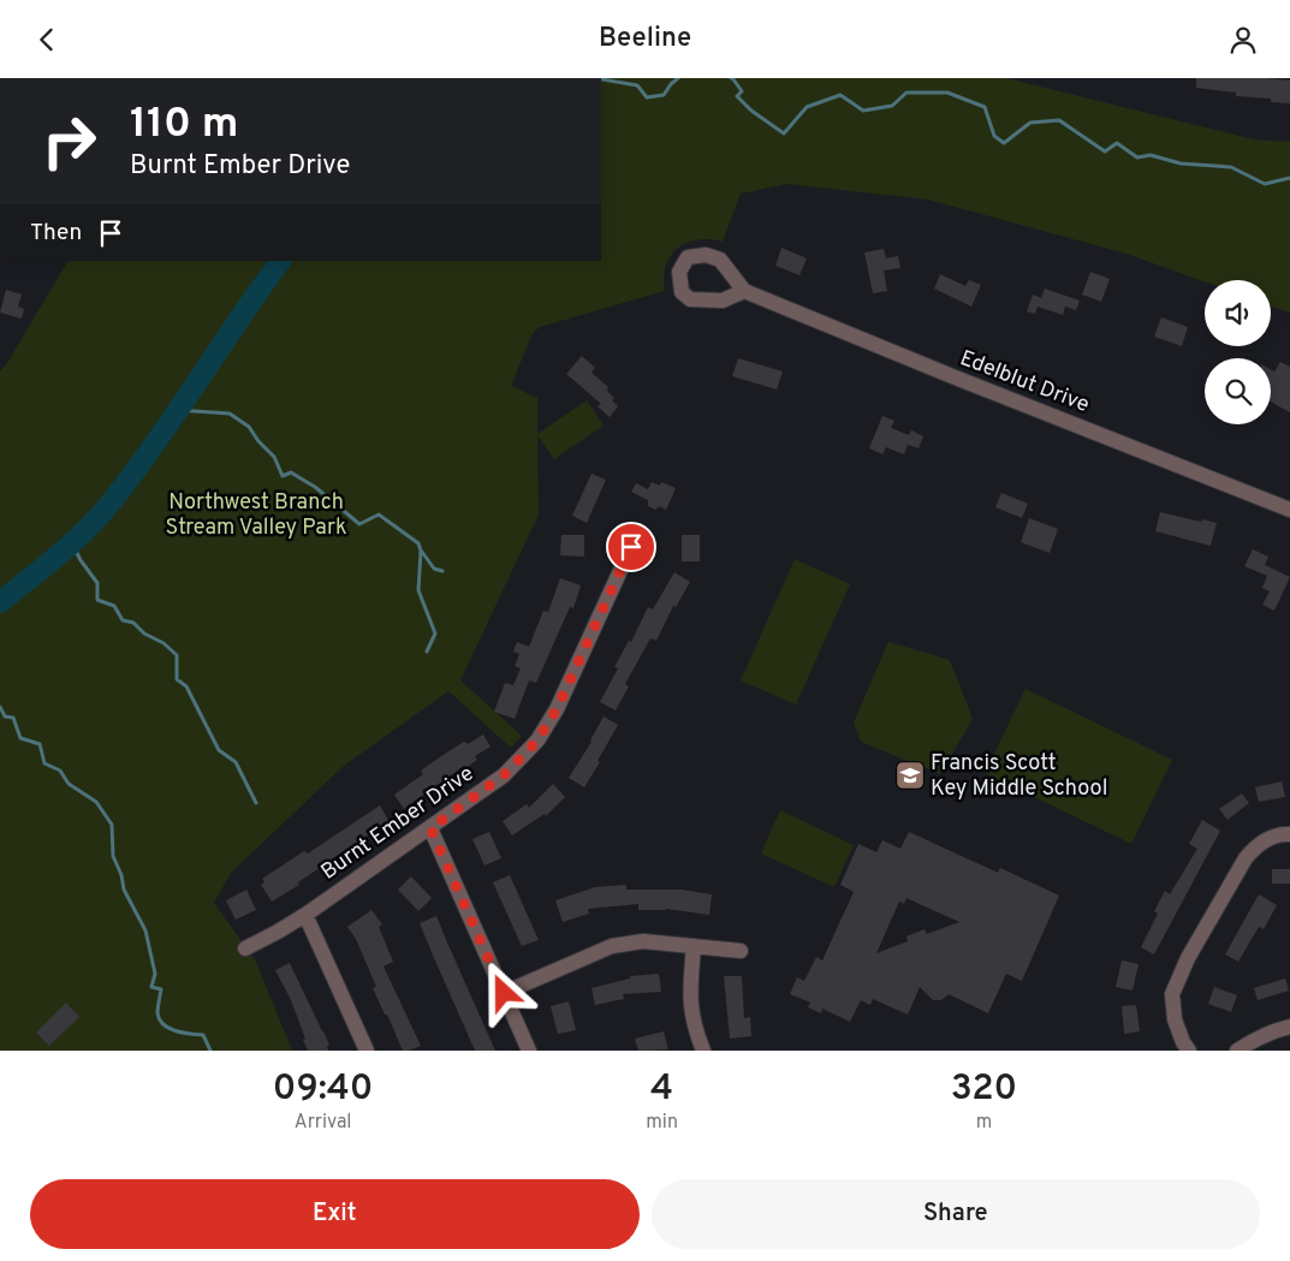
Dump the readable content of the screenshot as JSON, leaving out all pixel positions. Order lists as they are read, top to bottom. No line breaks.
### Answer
{"streets":{"street":["Edelblut Drive","Burnt Ember Drive"]},"parks":["Northwest Branch Stream Valley Park"],"places":{"school or university":["Francis Scott Key Middle School"]},"page":{"header":"Beeline","turn":["110 m","Burnt Ember Drive"],"then":"Then","eta":["09:40","Arrival","4","min","320","m"],"buttons":["Exit","Share"]}}
